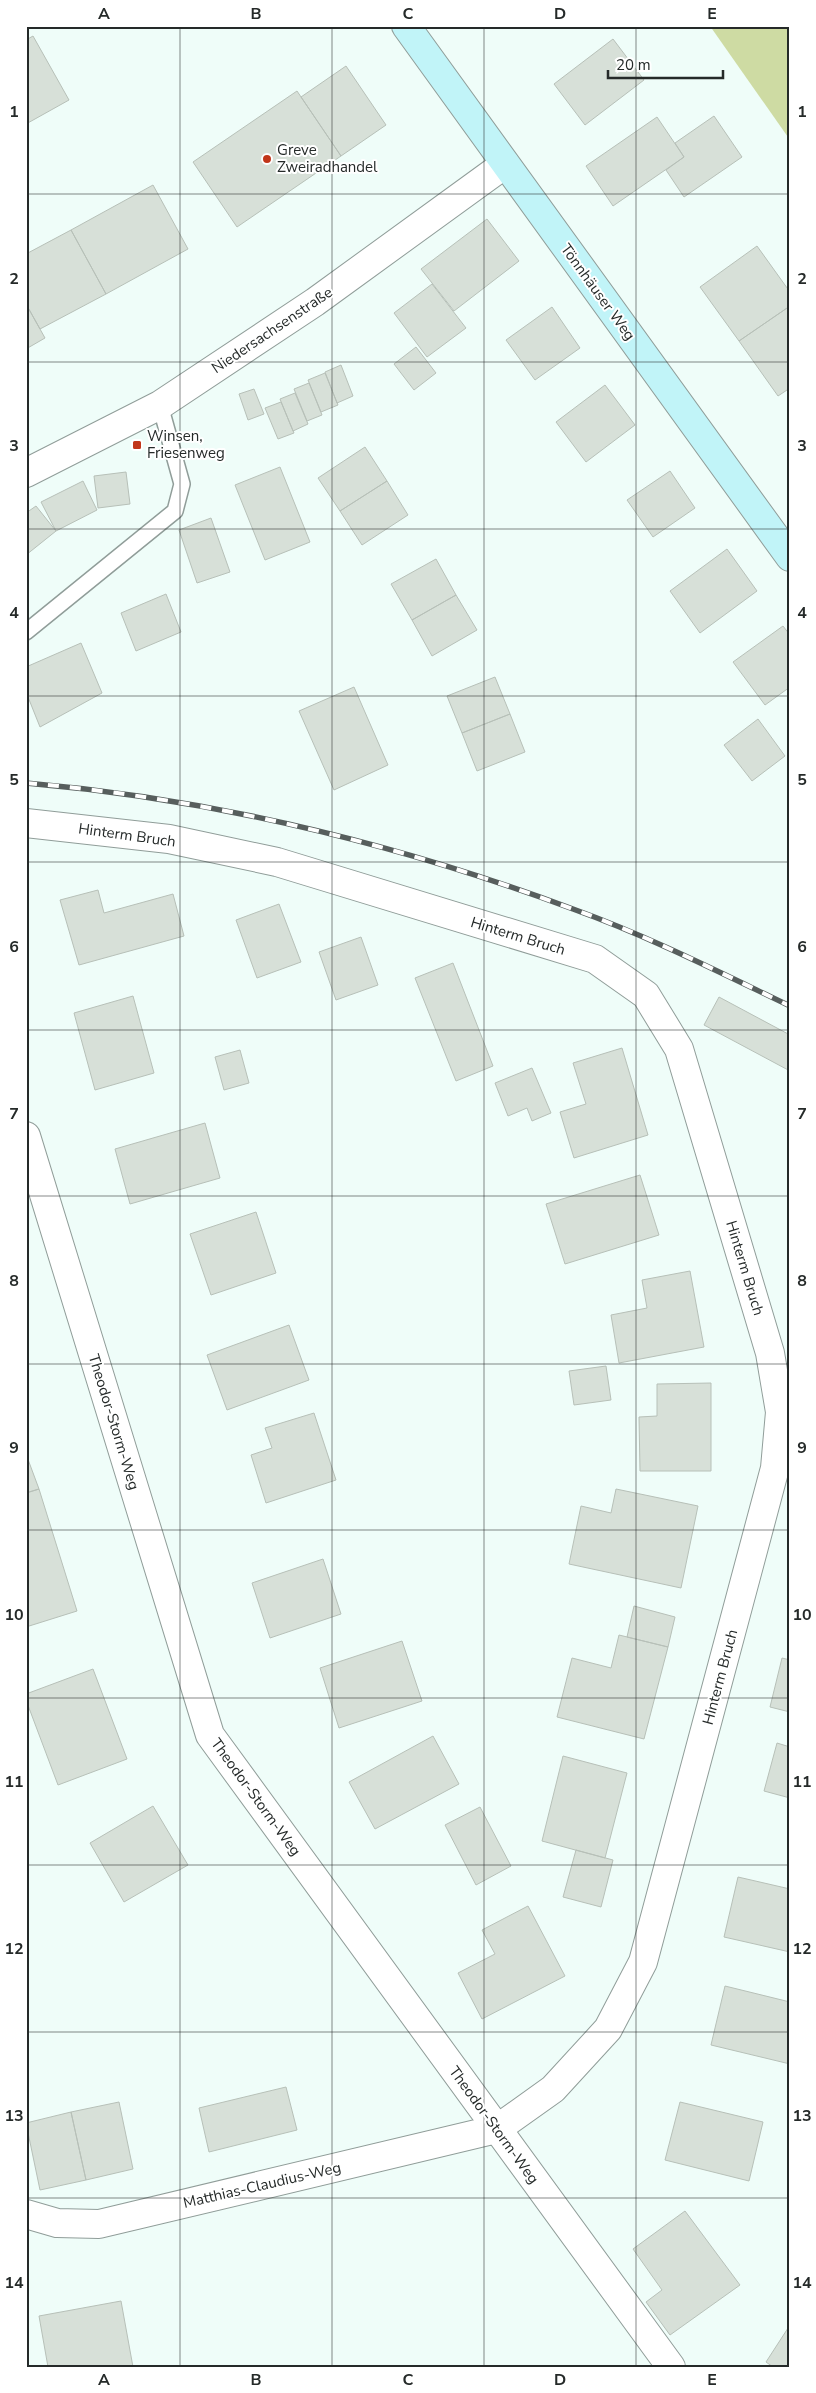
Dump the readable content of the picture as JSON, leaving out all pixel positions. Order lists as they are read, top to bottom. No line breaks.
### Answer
{"streets":{"main road":["Tönnhäuser Weg"],"street":["Niedersachsenstraße","Hinterm Bruch","Theodor-Storm-Weg","Matthias-Claudius-Weg"]},"crossings":[["Tönnhäuser Weg","Niedersachsenstraße"],["Hinterm Bruch","Theodor-Storm-Weg"],["Hinterm Bruch","Matthias-Claudius-Weg"],["Theodor-Storm-Weg","Matthias-Claudius-Weg"]],"places":{"other":["Greve Zweiradhandel"],"transit":["Winsen, Friesenweg"]},"scale_bar":"20 m","grid":{"columns":["A","B","C","D","E"],"rows":["1","2","3","4","5","6","7","8","9","10","11","12","13","14"]}}
